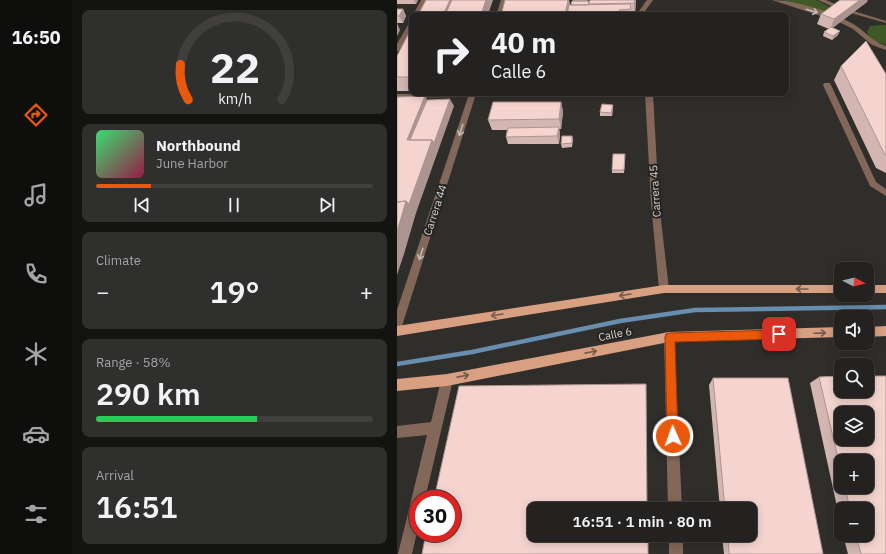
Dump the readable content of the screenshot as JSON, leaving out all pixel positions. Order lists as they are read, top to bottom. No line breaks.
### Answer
{"streets":{"main road":["Calle 6"],"street":["Carrera 45","Carrera 44"]},"one_way":["Carrera 44"],"north":"right","page":{"tabs":"16:50","turn":["40 m","Calle 6"],"song":["Northbound","June Harbor"],"tile":["Climate",["Range · 58%","290 km"],["Arrival","16:51"]],"map_buttons":["+","−"],"heat":["−","19°","+"],"limit":"30","trip":"16:51 · 1 min · 80 m","gauge":["22","km/h"]}}
